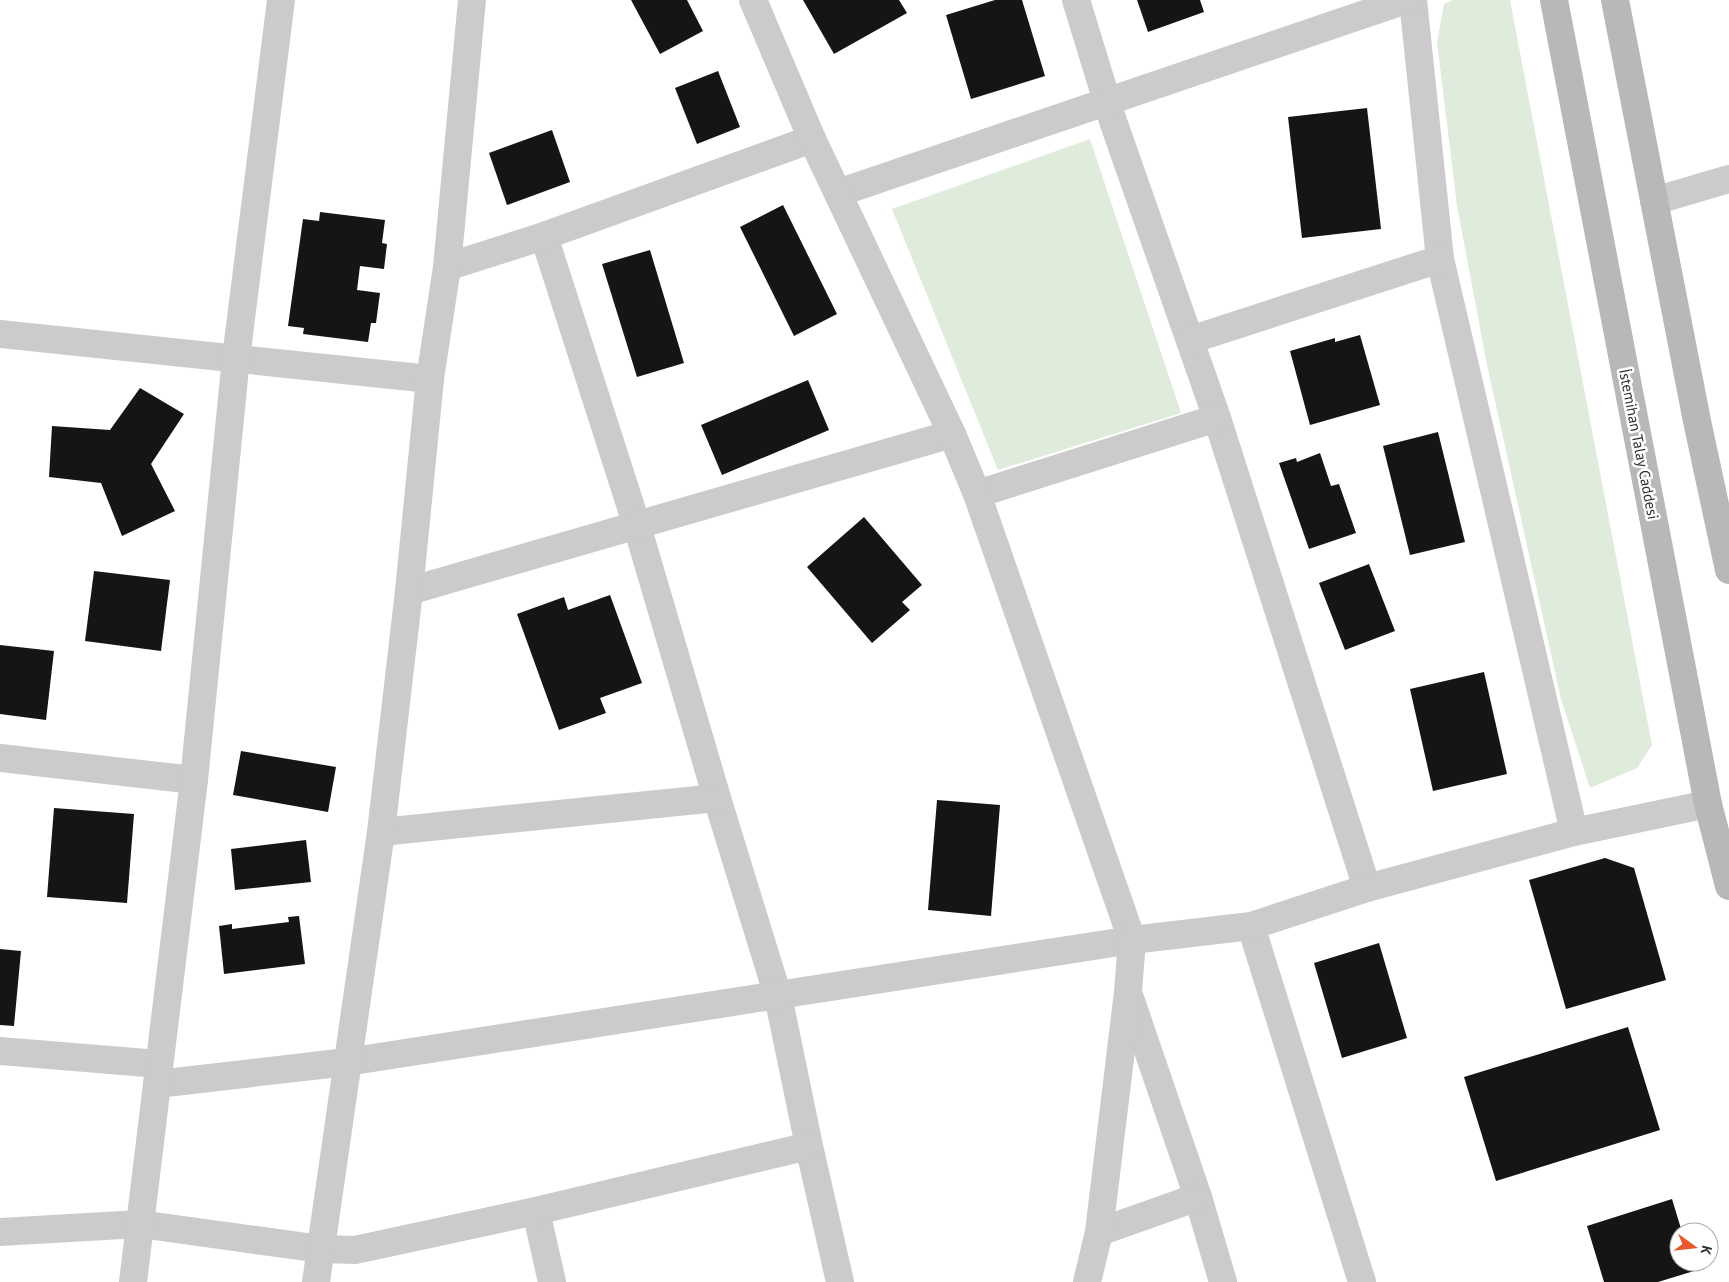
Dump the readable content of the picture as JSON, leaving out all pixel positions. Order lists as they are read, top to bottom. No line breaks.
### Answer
{"streets":{"street":["İstemihan Talay Caddesi"]},"north":"right"}
